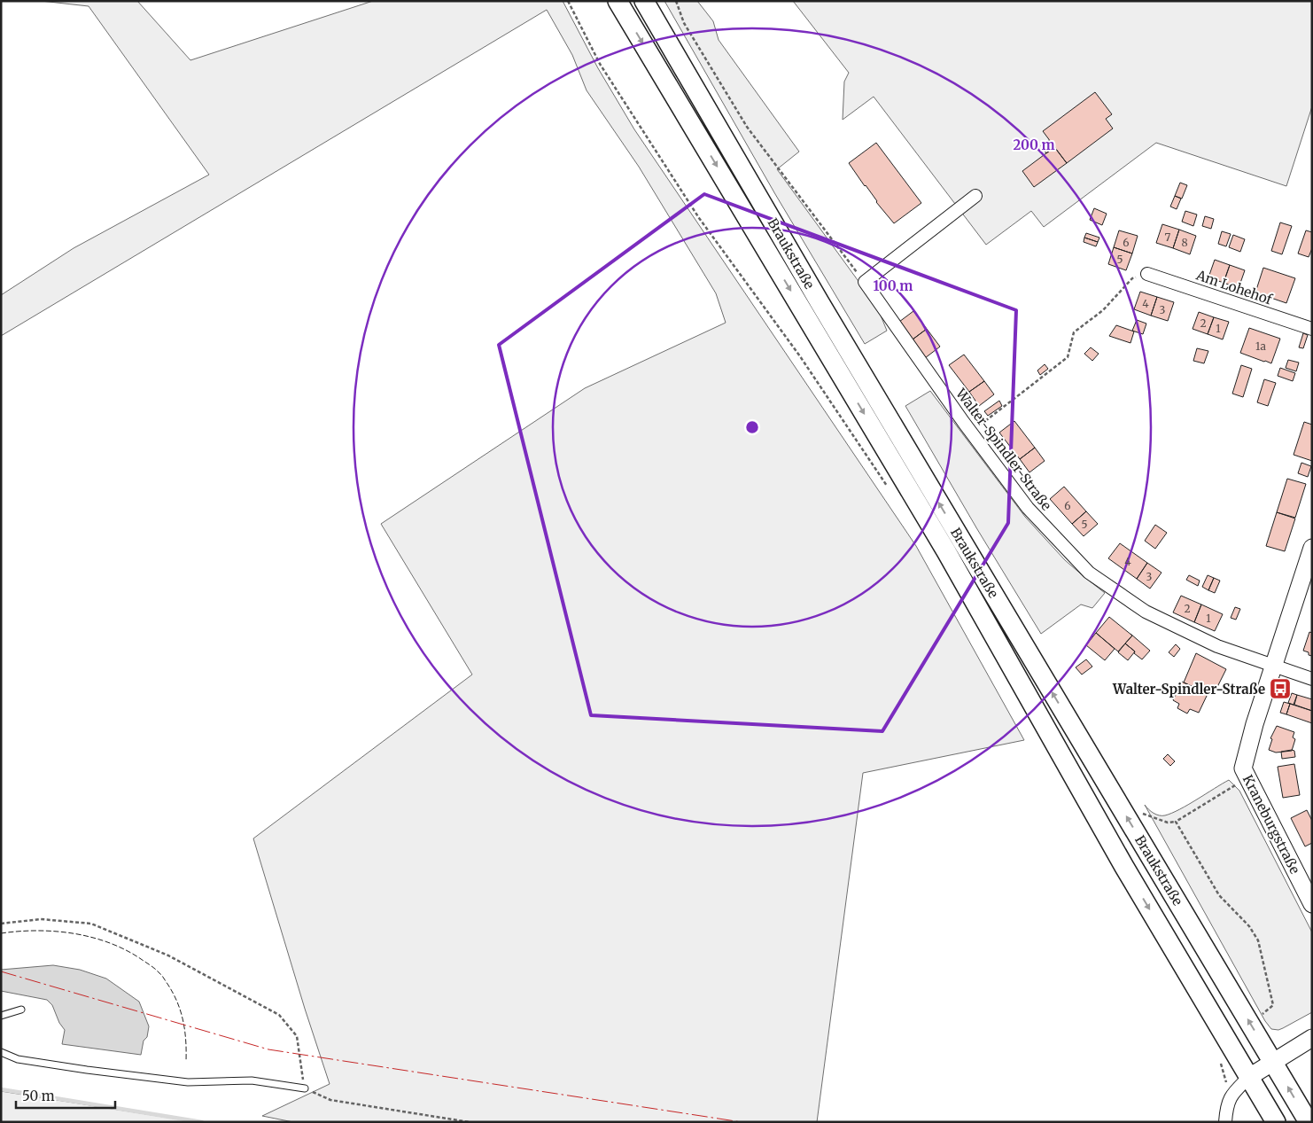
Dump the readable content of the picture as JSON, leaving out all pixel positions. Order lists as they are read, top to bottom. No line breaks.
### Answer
{"streets":{"main road":["Braukstraße"],"street":["Am Lohehof","Walter-Spindler-Straße","Kraneburgstraße"]},"crossings":[["Walter-Spindler-Straße","Kraneburgstraße"]],"places":{"bus stop":["Walter-Spindler-Straße"]},"house_numbers":["7","6","8","5","4","3","2","1","1a","6","5","4","3","2","1"],"scale_bar":"50 m","rings":["200 m","100 m"]}
